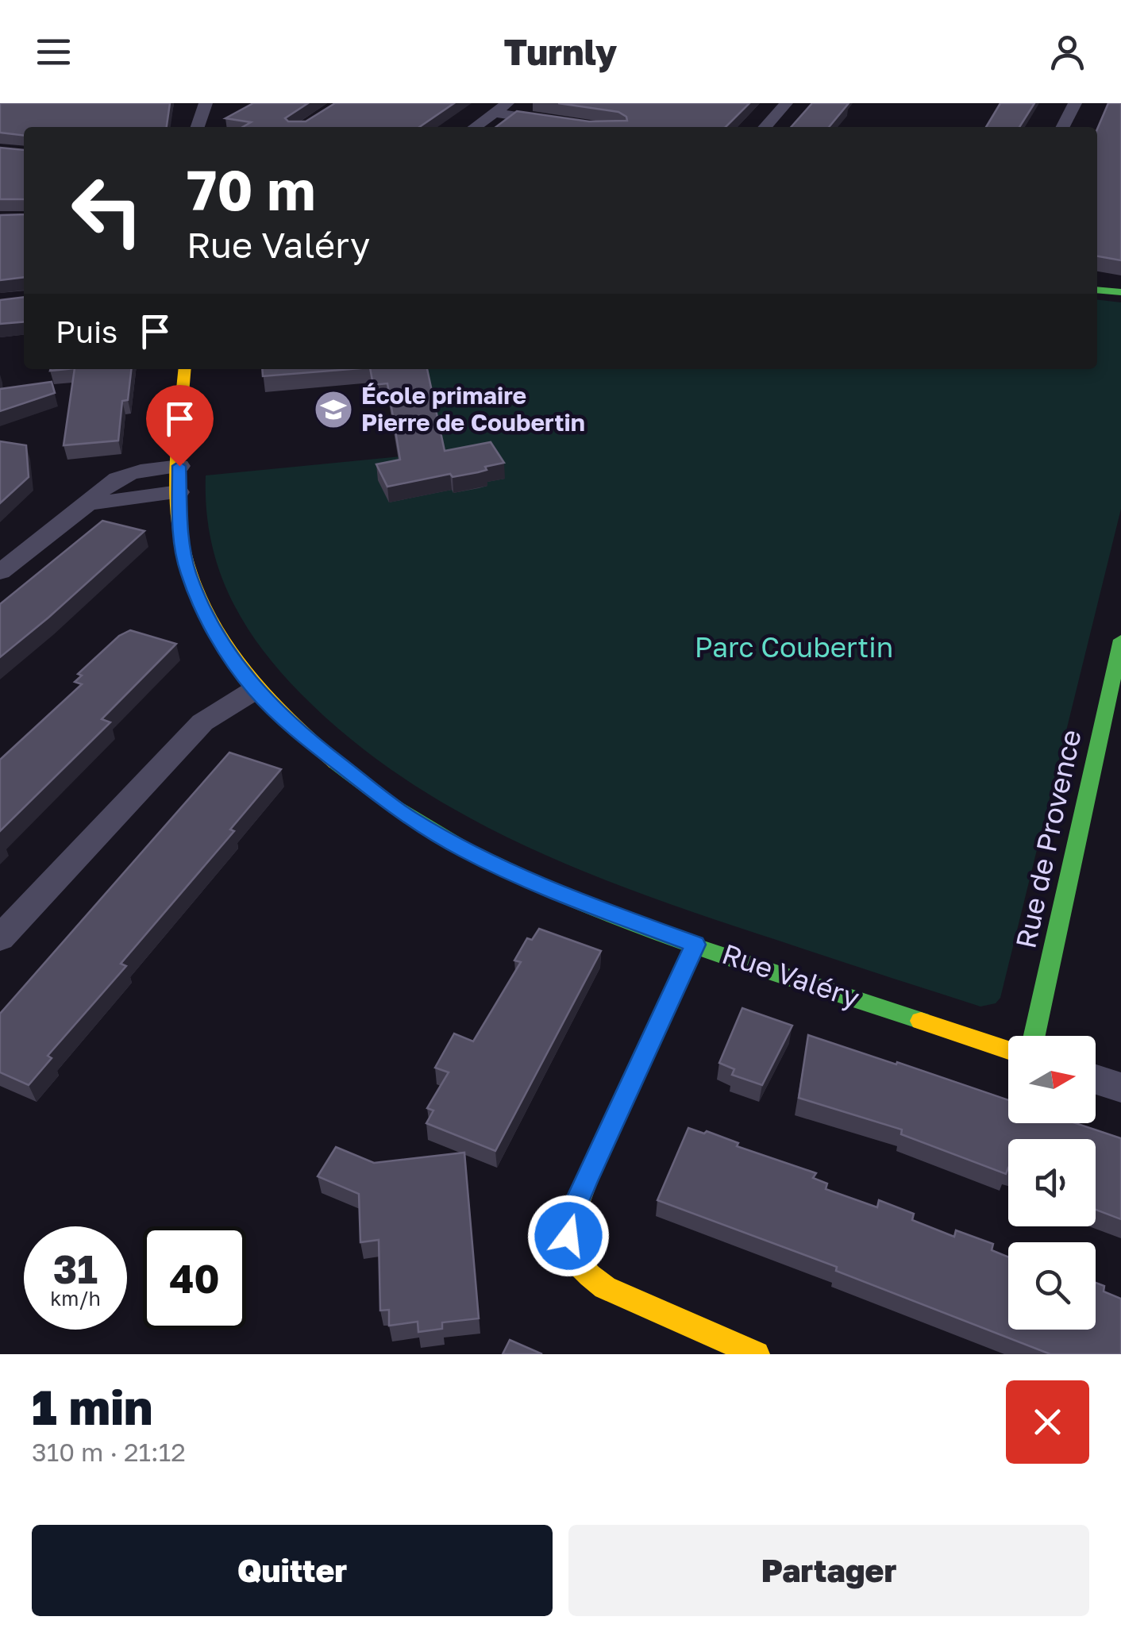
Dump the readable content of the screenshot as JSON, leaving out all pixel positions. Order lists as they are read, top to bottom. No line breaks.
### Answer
{"streets":{"street":["Rue de Provence","Rue Valéry"]},"parks":["Parc Coubertin"],"places":{"school or university":["École primaire Pierre de Coubertin"]},"north":"right","page":{"header":"Turnly","turn":["70 m","Rue Valéry"],"then":"Puis","speed":"31 km/h","limit":"40","heading":["1 min","310 m · 21:12"],"buttons":["Quitter","Partager"]}}
